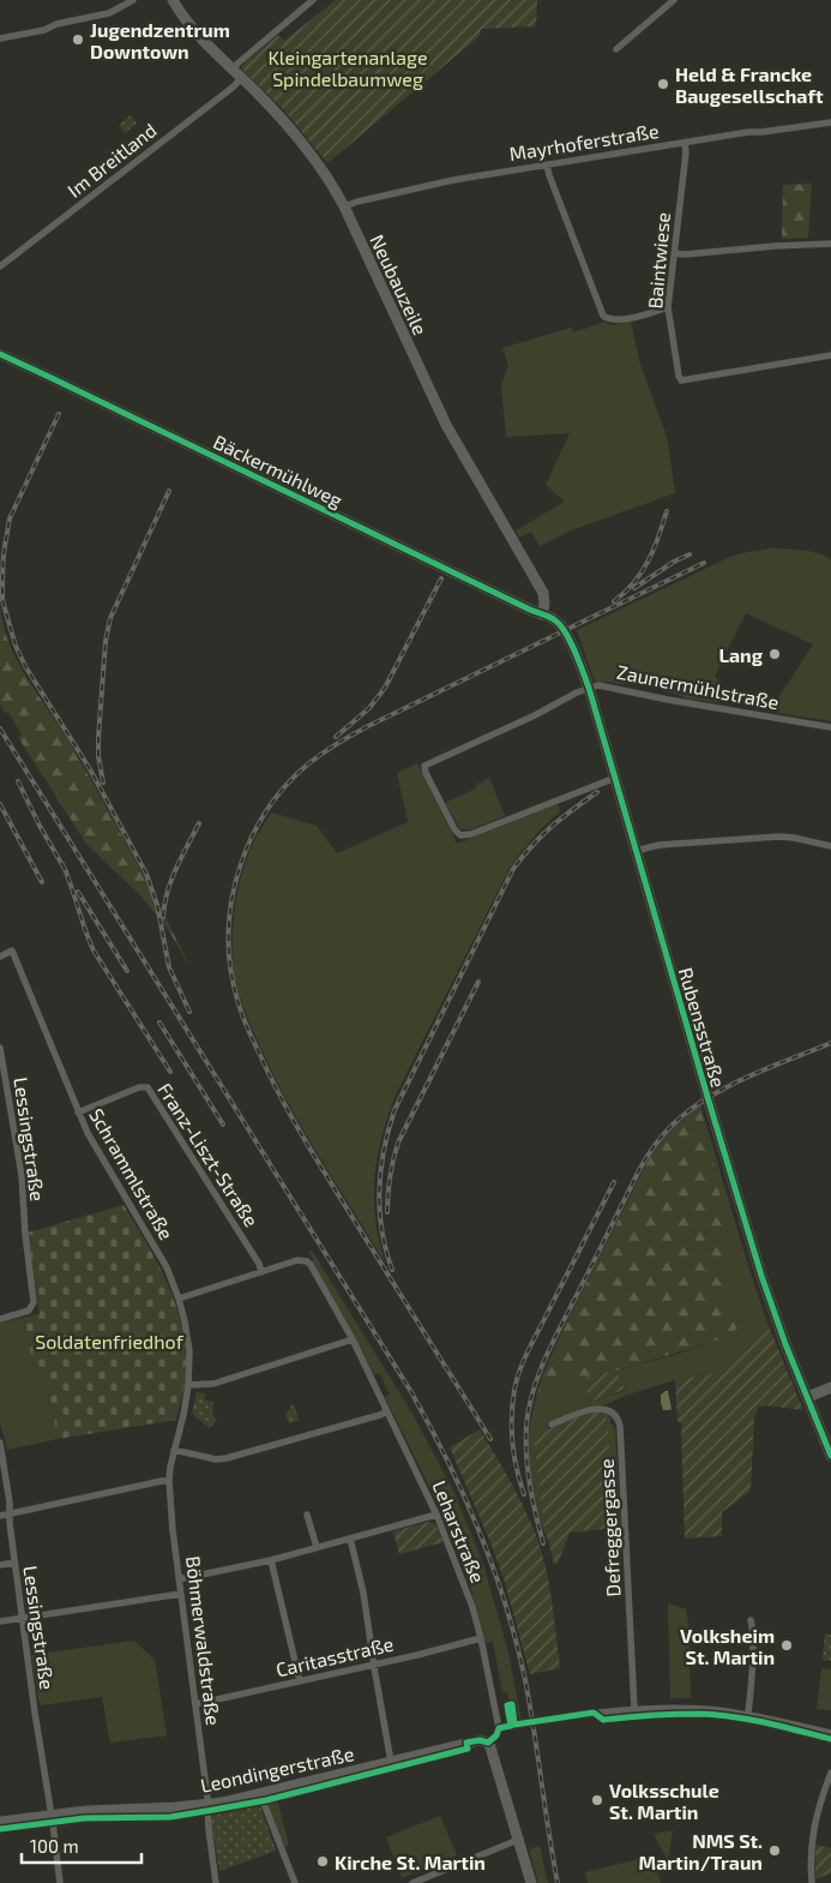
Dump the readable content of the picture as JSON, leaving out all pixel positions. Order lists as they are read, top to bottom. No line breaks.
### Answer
{"streets":{"street":["Mayrhoferstraße","Im Breitland","Baintwiese","Neubauzeile","Bäckermühlweg","Zaunermühlstraße","Rubensstraße","Lessingstraße","Franz-Liszt-Straße","Schrammlstraße","Defreggergasse","Leharstraße","Böhmerwaldstraße","Caritasstraße","Leondingerstraße"]},"crossings":[["Mayrhoferstraße","Baintwiese"],["Mayrhoferstraße","Neubauzeile"],["Im Breitland","Neubauzeile"],["Neubauzeile","Bäckermühlweg"],["Neubauzeile","Rubensstraße"],["Bäckermühlweg","Rubensstraße"],["Zaunermühlstraße","Rubensstraße"],["Lessingstraße","Leondingerstraße"],["Franz-Liszt-Straße","Schrammlstraße"],["Franz-Liszt-Straße","Leharstraße"],["Schrammlstraße","Leharstraße"],["Schrammlstraße","Böhmerwaldstraße"],["Leharstraße","Caritasstraße"],["Leharstraße","Leondingerstraße"],["Böhmerwaldstraße","Caritasstraße"],["Böhmerwaldstraße","Leondingerstraße"]],"parks":["Kleingartenanlage Spindelbaumweg","Soldatenfriedhof"],"places":["Jugendzentrum Downtown","Held & Francke Baugesellschaft","Lang","Volksheim St. Martin","Volksschule St. Martin","NMS St. Martin/Traun","Kirche St. Martin"],"scale_bar":"100 m"}
